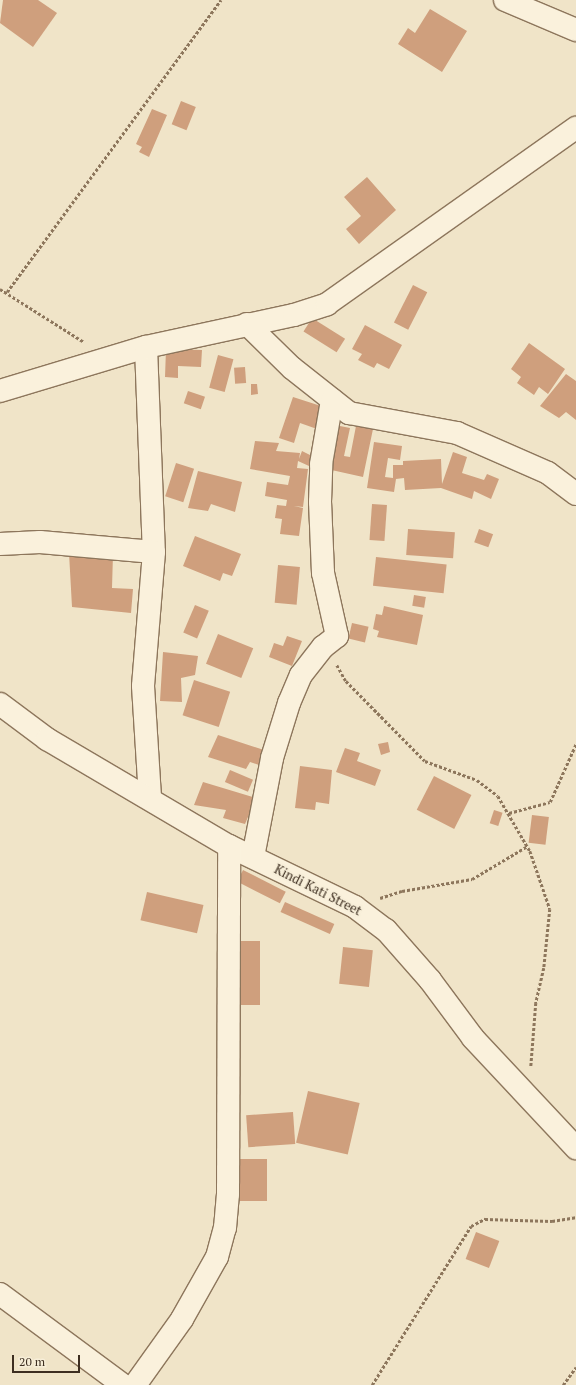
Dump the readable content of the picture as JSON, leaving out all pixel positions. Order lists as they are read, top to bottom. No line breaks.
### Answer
{"streets":{"street":["Kindi Kati Street"]},"scale_bar":"20 m"}
